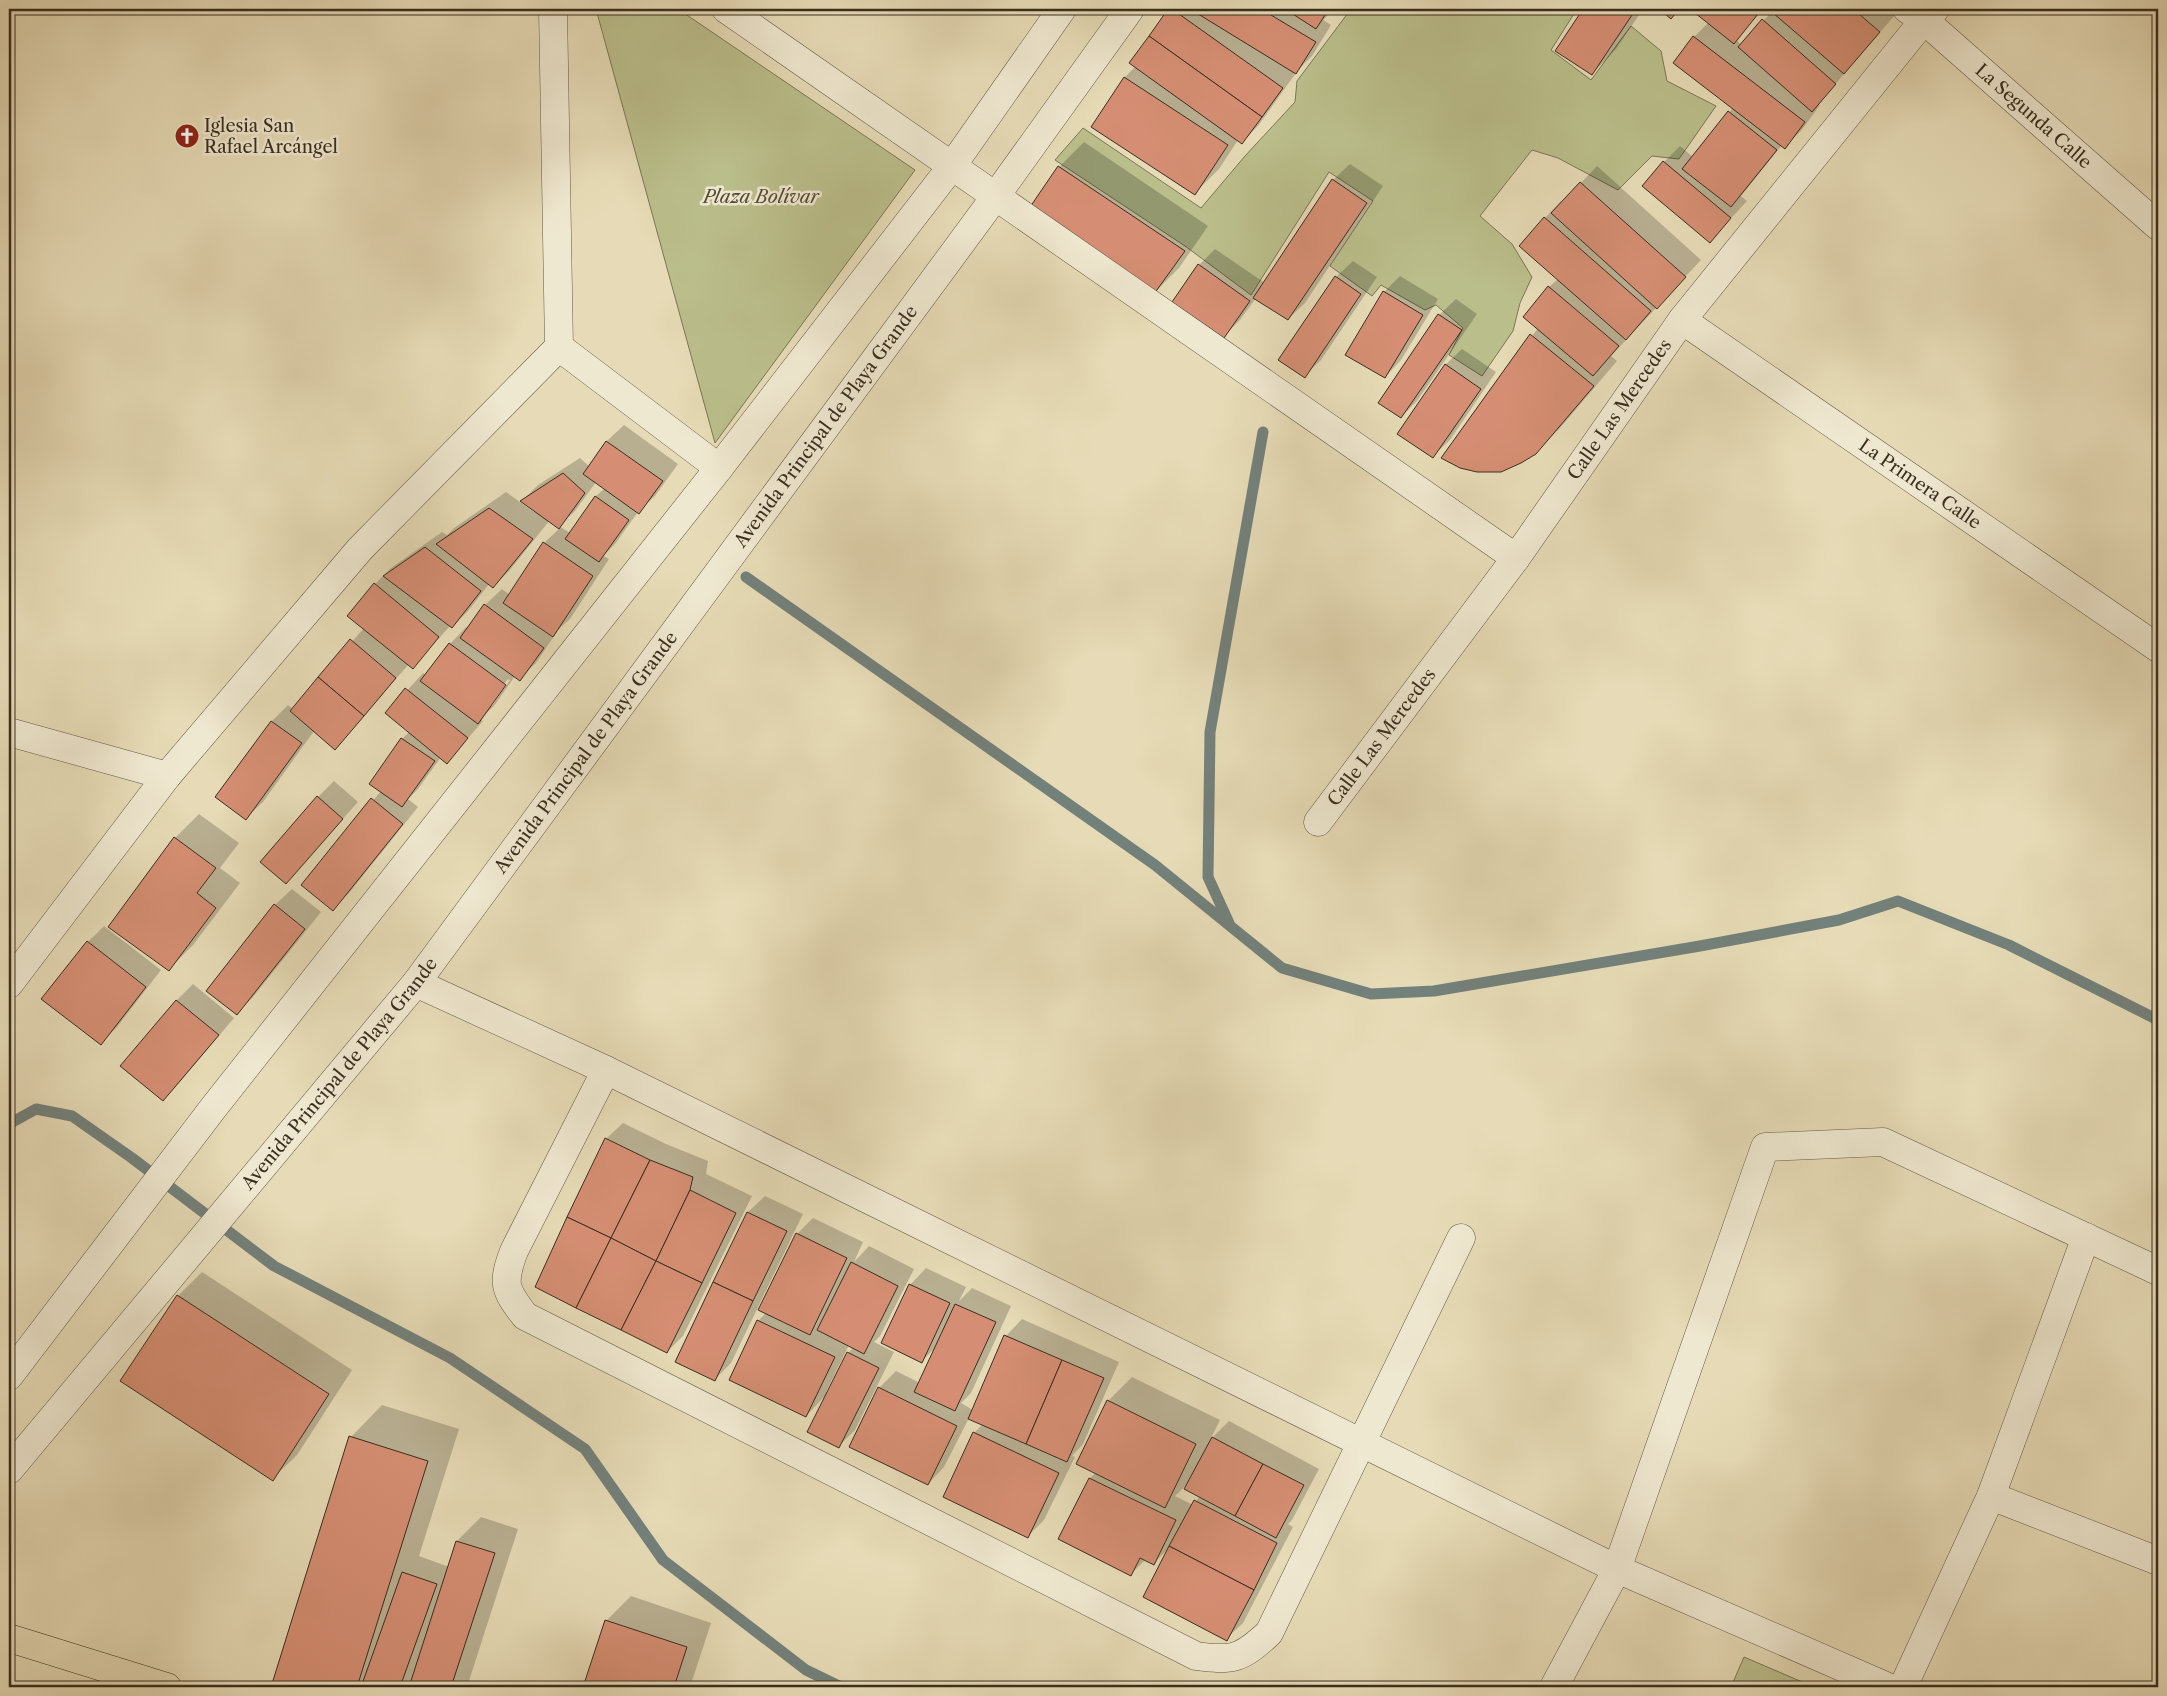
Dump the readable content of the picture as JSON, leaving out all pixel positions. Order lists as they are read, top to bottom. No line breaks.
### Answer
{"streets":{"street":["La Segunda Calle","Calle Las Mercedes","Avenida Principal de Playa Grande","La Primera Calle"]},"crossings":[["La Segunda Calle","Calle Las Mercedes"],["Calle Las Mercedes","La Primera Calle"]],"parks":["Plaza Bolívar"],"places":{"church":["Iglesia San Rafael Arcángel"]}}
